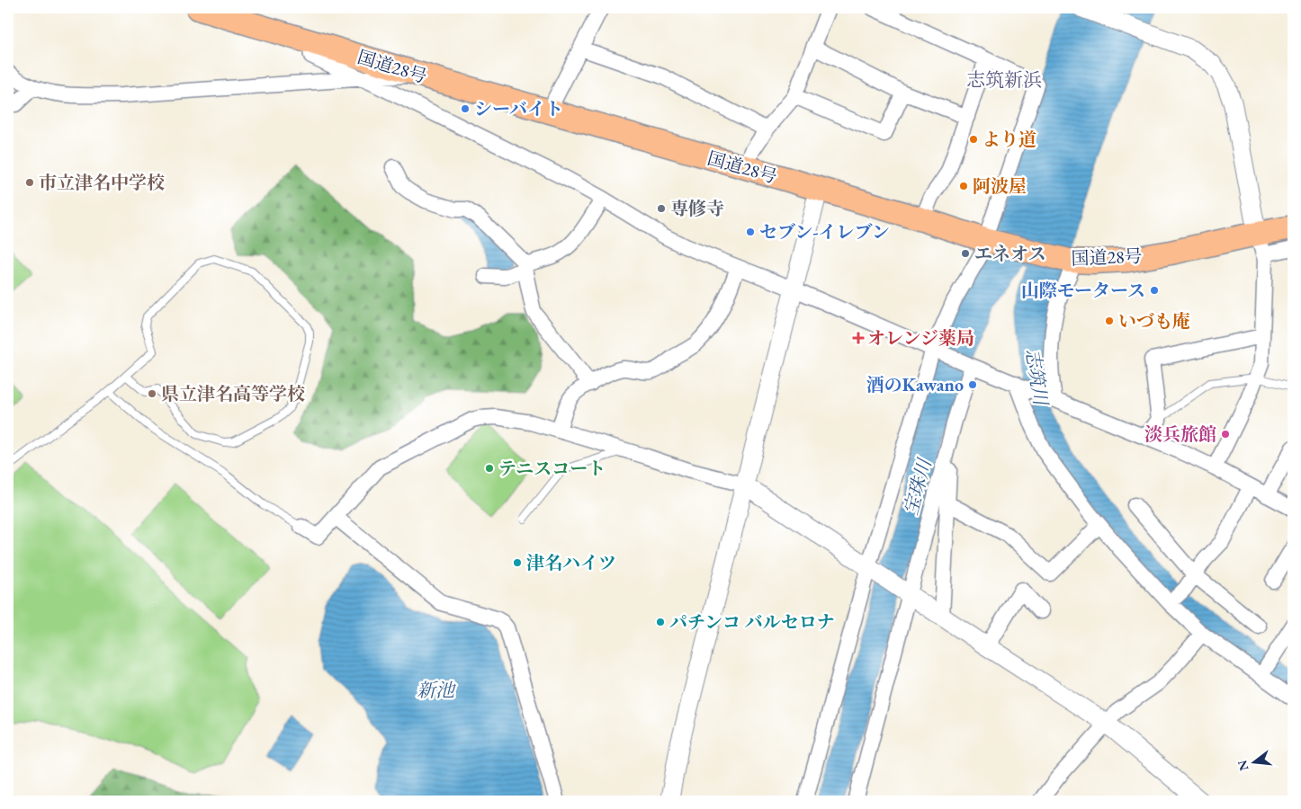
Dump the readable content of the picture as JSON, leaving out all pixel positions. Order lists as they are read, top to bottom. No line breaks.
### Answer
{"streets":{"highway":["国道28号"]},"districts":["志筑新浜"],"water":["志筑川","宝珠川","新池"],"places":{"other":["シーバイト","より道","市立津名中学校","阿波屋","専修寺","セブン-イレブン","エネオス","山際モータース","いづも庵","酒のKawano","県立津名高等学校","淡兵旅館","テニスコート","津名ハイツ","パチンコ バルセロナ"],"health":["オレンジ薬局"]},"north":"left"}
